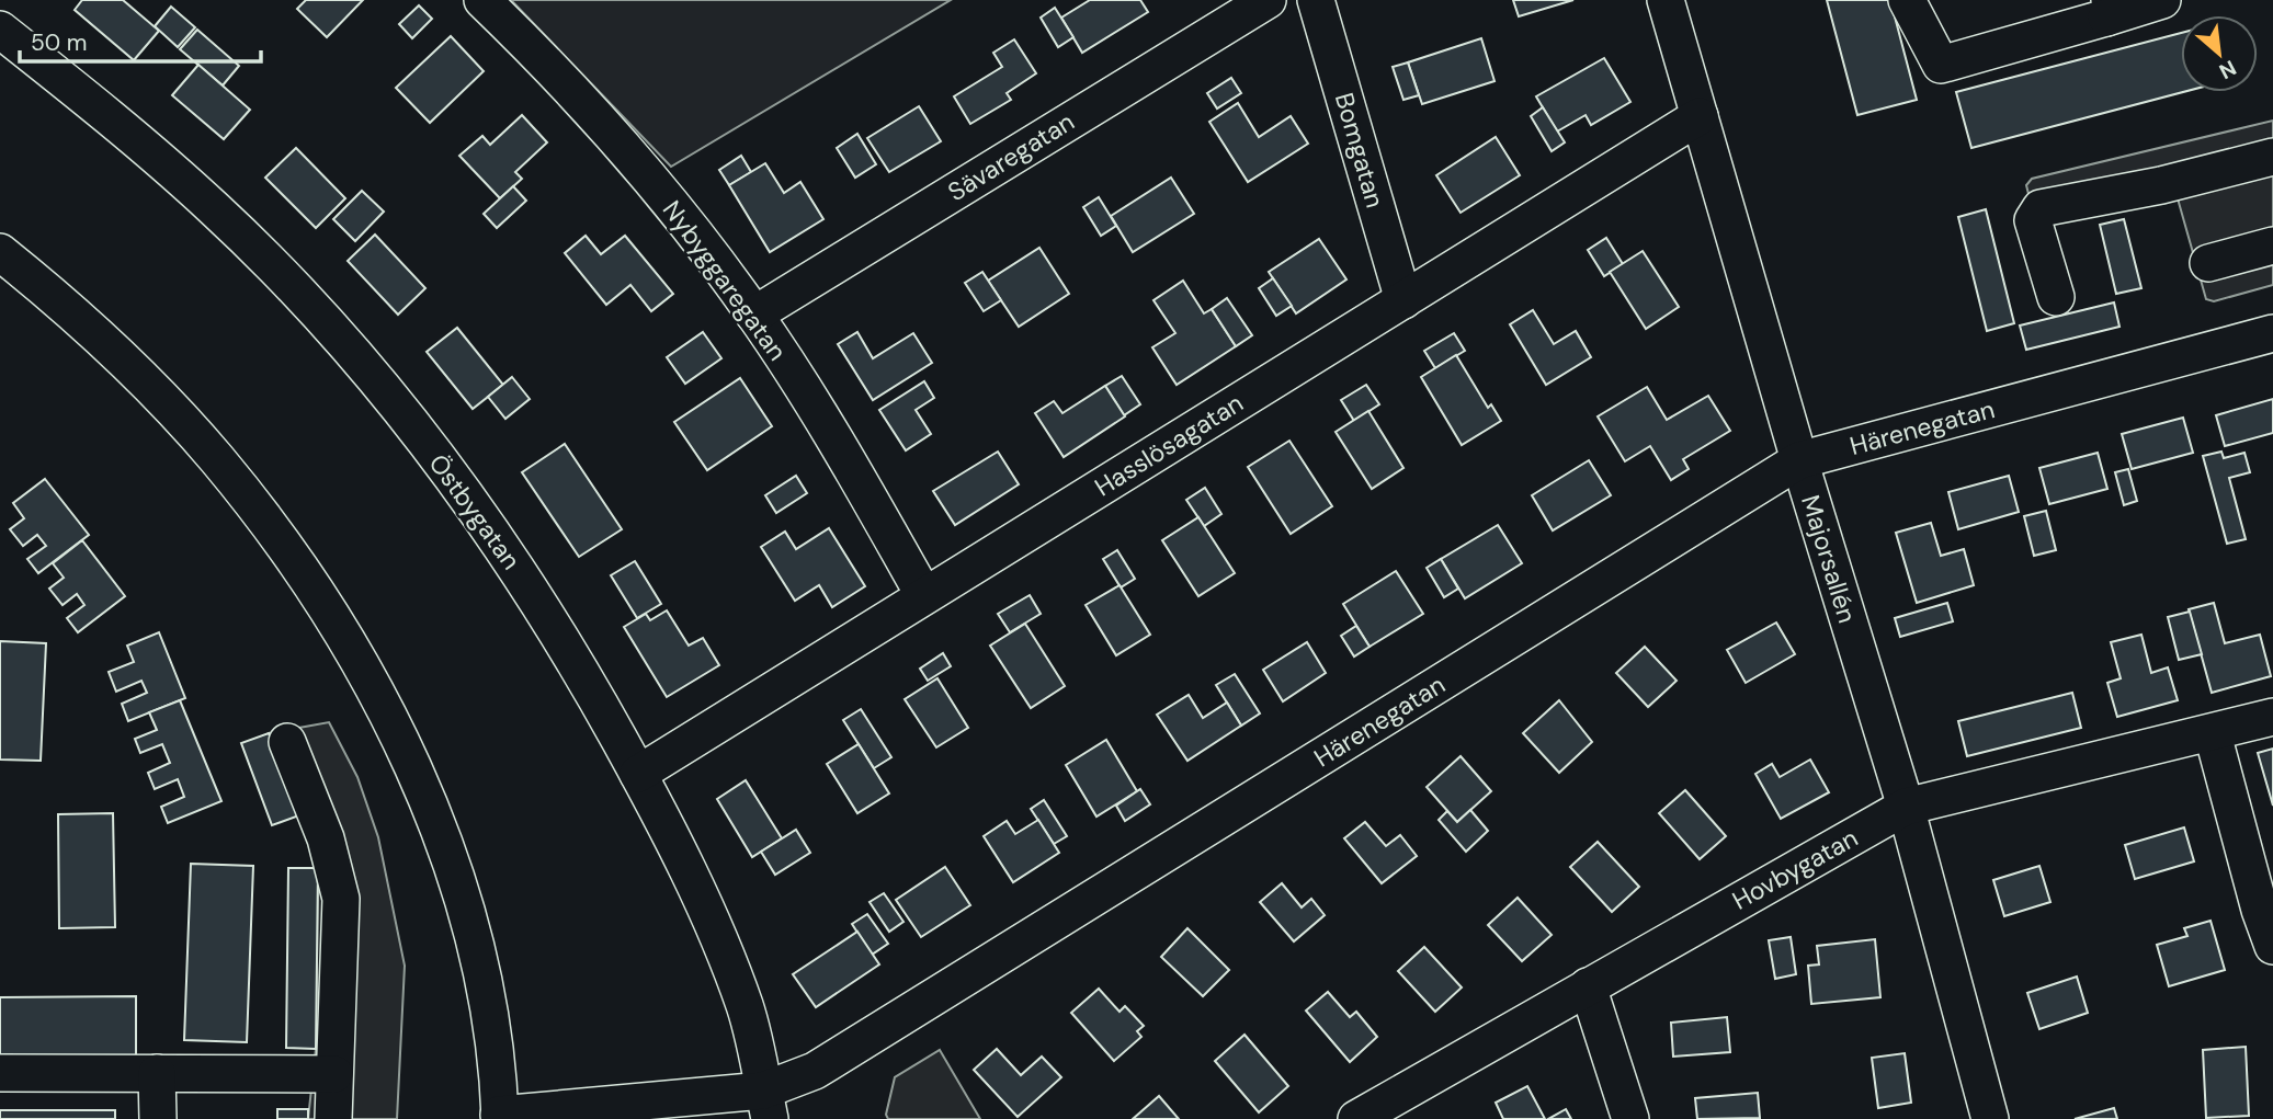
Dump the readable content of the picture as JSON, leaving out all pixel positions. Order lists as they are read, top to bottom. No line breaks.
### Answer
{"streets":{"street":["Bomgatan","Sävaregatan","Nybyggaregatan","Härenegatan","Hasslösagatan","Östbygatan","Majorsallén","Hovbygatan"]},"crossings":[["Bomgatan","Hasslösagatan"],["Sävaregatan","Nybyggaregatan"],["Nybyggaregatan","Hasslösagatan"],["Härenegatan","Östbygatan"],["Härenegatan","Majorsallén"],["Hasslösagatan","Östbygatan"],["Hasslösagatan","Majorsallén"],["Majorsallén","Hovbygatan"]],"scale_bar":"50 m","north":"bottom right"}
